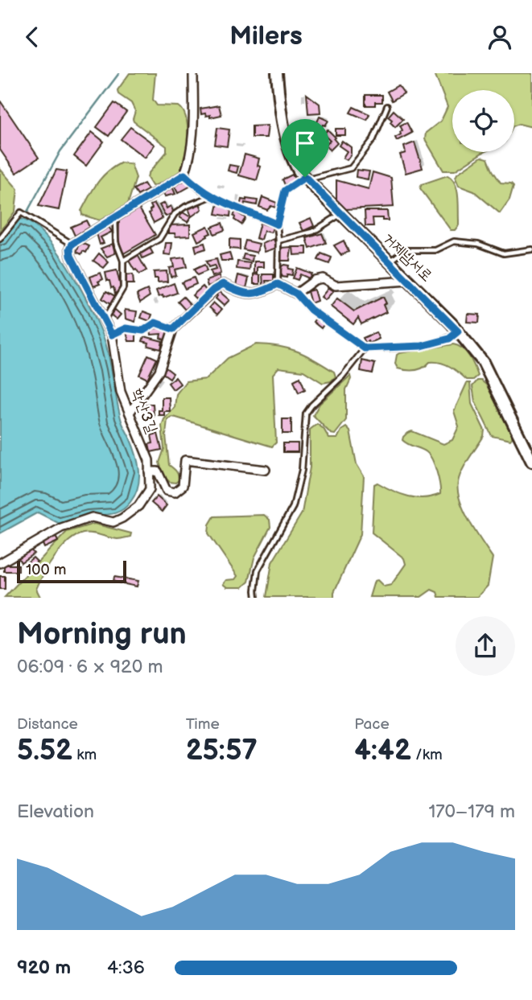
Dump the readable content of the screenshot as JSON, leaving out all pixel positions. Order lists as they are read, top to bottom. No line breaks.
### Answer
{"streets":{"main road":["거제남서로"],"street":["학산3길"]},"scale_bar":"100 m","page":{"header":"Milers","scale":"100 m","heading":["Morning run","06:09 · 6 × 920 m"],"stats":[["Distance","5.52 km"],["Time","25:57"],["Pace","4:42 /km"]],"chart":["Elevation","170–179 m"],"list":[{"name":"920 m","note":"4:36"}]}}
